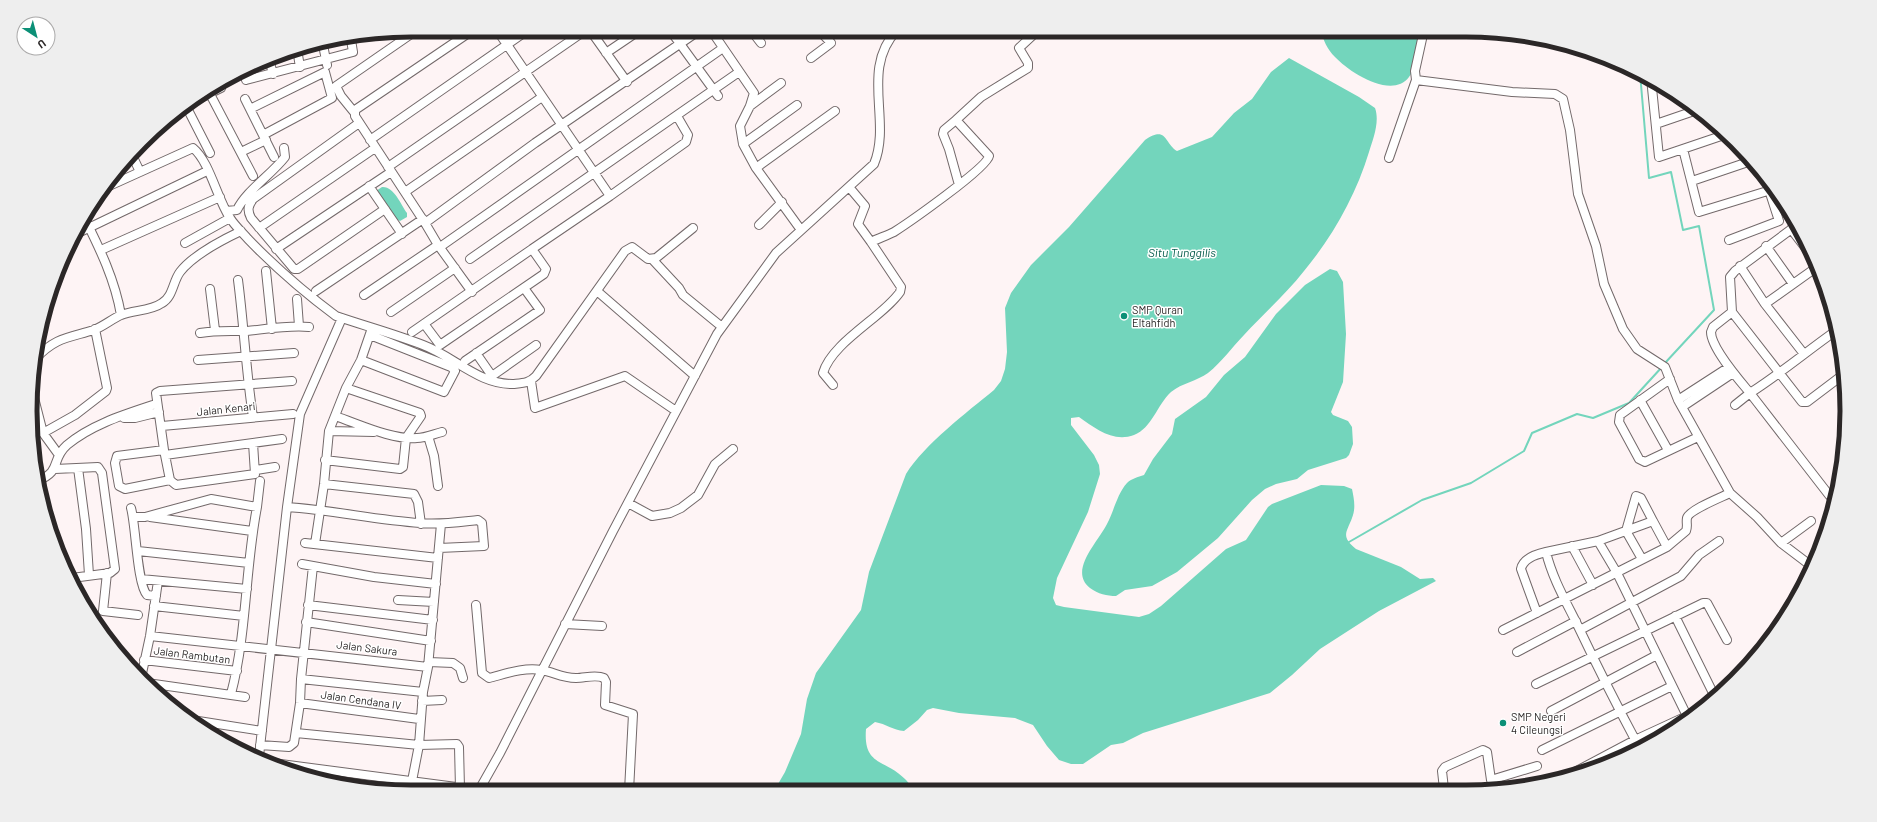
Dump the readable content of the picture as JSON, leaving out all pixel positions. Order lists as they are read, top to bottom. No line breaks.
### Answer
{"streets":{"street":["Jalan Kenari","Jalan Sakura","Jalan Rambutan","Jalan Cendana IV"]},"water":["Situ Tunggilis"],"places":["SMP Quran Eltahfidh","SMP Negeri 4 Cileungsi"],"north":"bottom right"}
